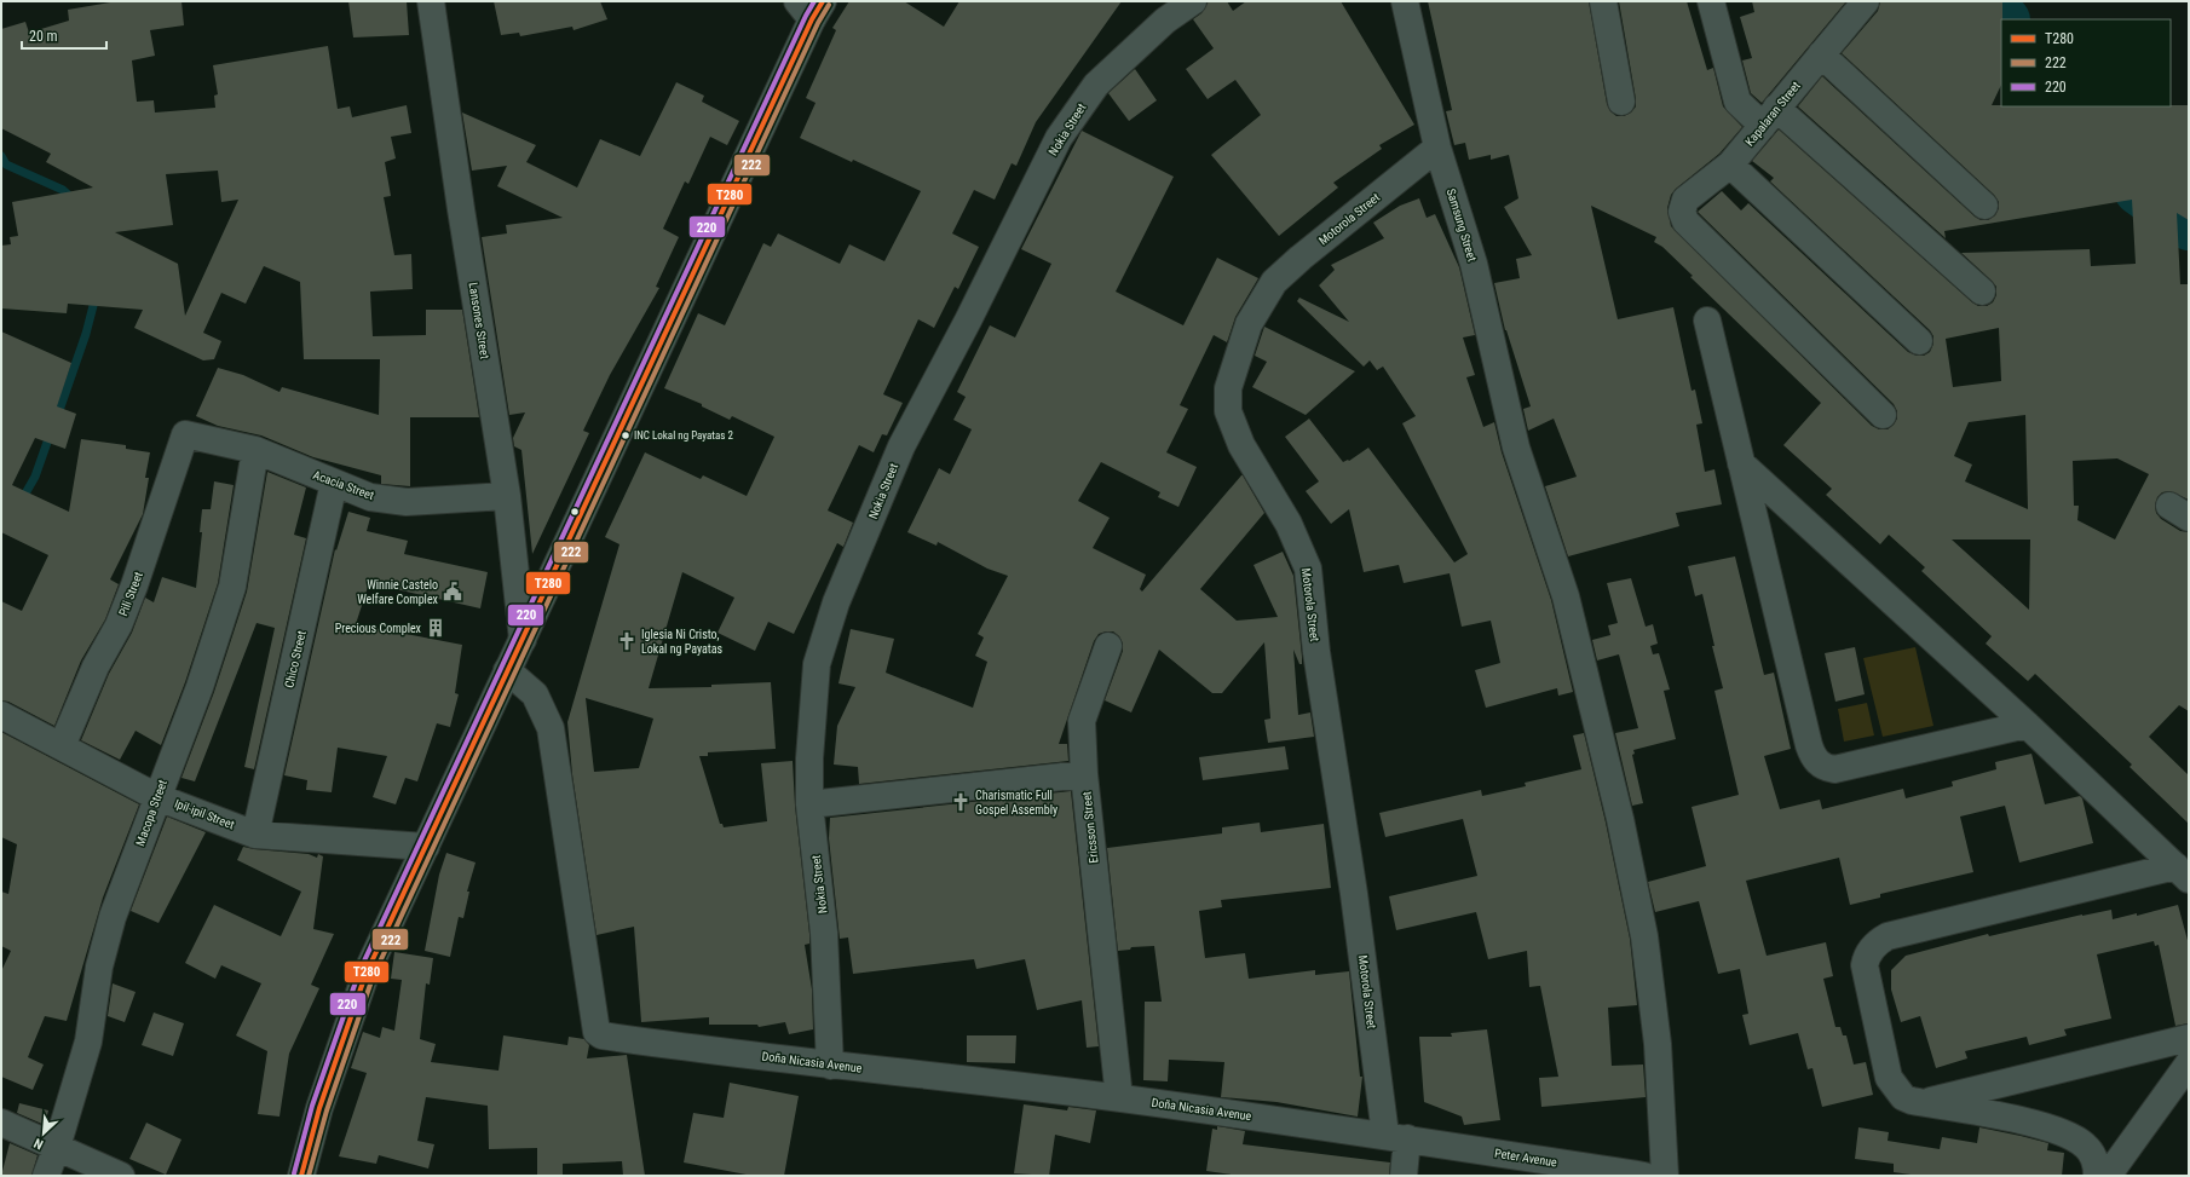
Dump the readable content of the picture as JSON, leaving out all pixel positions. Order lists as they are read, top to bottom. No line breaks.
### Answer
{"streets":{"street":["Kapalaran Street","Nokia Street","Motorola Street","Samsung Street","Lansones Street","Acacia Street","Pili Street","Chico Street","Macopa Street","Ipil-ipil Street","Ericsson Street","Doña Nicasia Avenue","Peter Avenue"]},"crossings":[["Nokia Street","Ericsson Street"],["Nokia Street","Doña Nicasia Avenue"],["Motorola Street","Samsung Street"],["Motorola Street","Doña Nicasia Avenue"],["Motorola Street","Peter Avenue"],["Lansones Street","Acacia Street"],["Acacia Street","Pili Street"],["Acacia Street","Chico Street"],["Acacia Street","Macopa Street"],["Pili Street","Ipil-ipil Street"],["Chico Street","Ipil-ipil Street"],["Macopa Street","Ipil-ipil Street"],["Ericsson Street","Doña Nicasia Avenue"],["Doña Nicasia Avenue","Peter Avenue"]],"places":{"other":["INC Lokal ng Payatas 2"],"public building":["Winnie Castelo Welfare Complex"],"building":["Precious Complex"],"church":["Iglesia Ni Cristo, Lokal ng Payatas","Charismatic Full Gospel Assembly"]},"lines":["transit line T280","transit line 220","transit line 222"],"legend":["T280","222","220"],"scale_bar":"20 m","north":"bottom left"}
